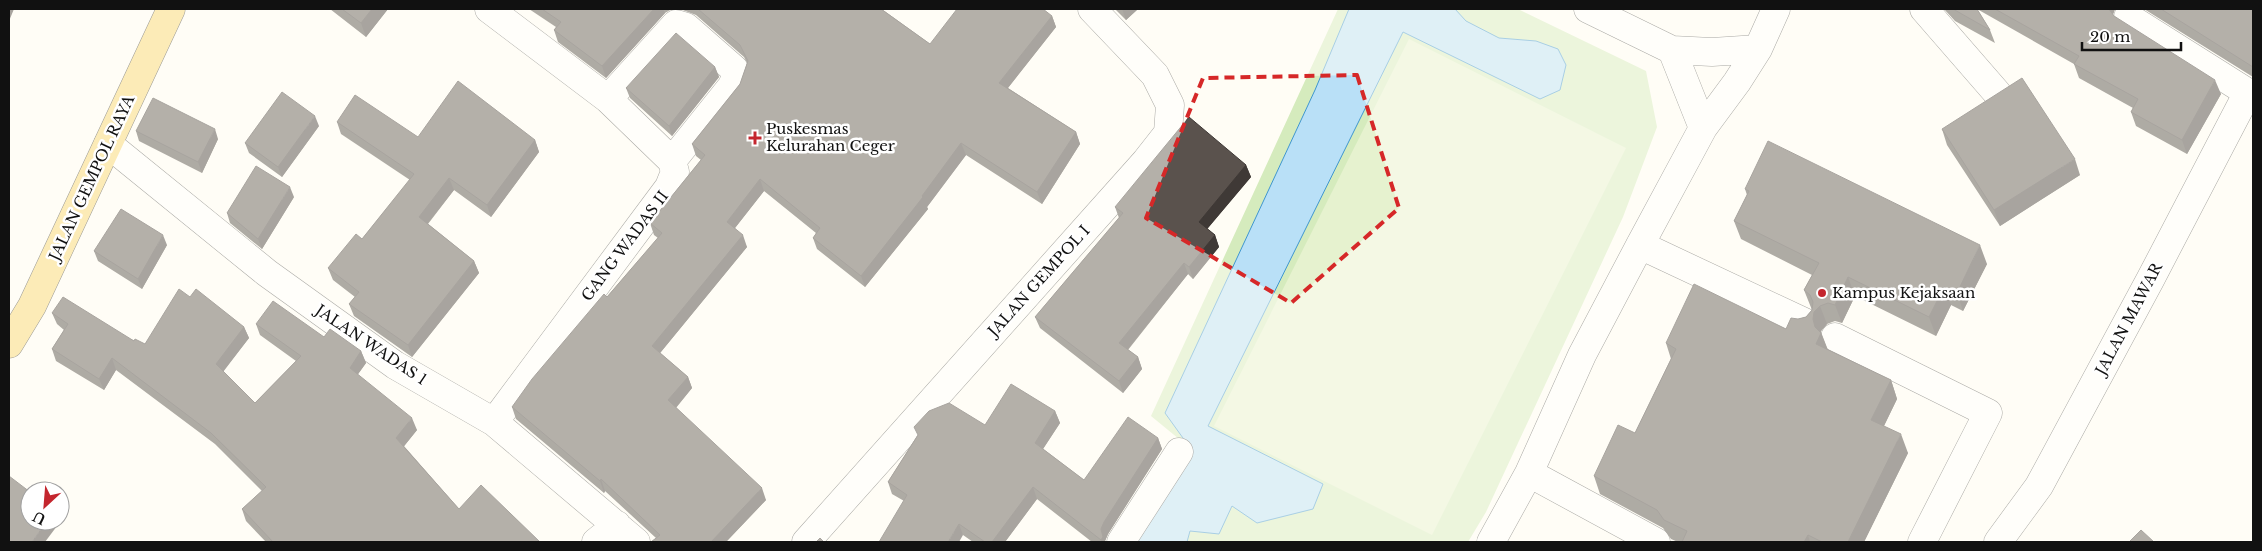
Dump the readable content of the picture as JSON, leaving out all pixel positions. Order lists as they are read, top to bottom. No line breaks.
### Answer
{"streets":{"main road":["JALAN GEMPOL RAYA"],"street":["GANG WADAS II","JALAN GEMPOL I","JALAN MAWAR","JALAN WADAS 1"]},"crossings":[["JALAN GEMPOL RAYA","JALAN WADAS 1"],["GANG WADAS II","JALAN WADAS 1"]],"places":{"health":["Puskesmas Kelurahan Ceger"],"other":["Kampus Kejaksaan"]},"scale_bar":"20 m","north":"bottom left"}
